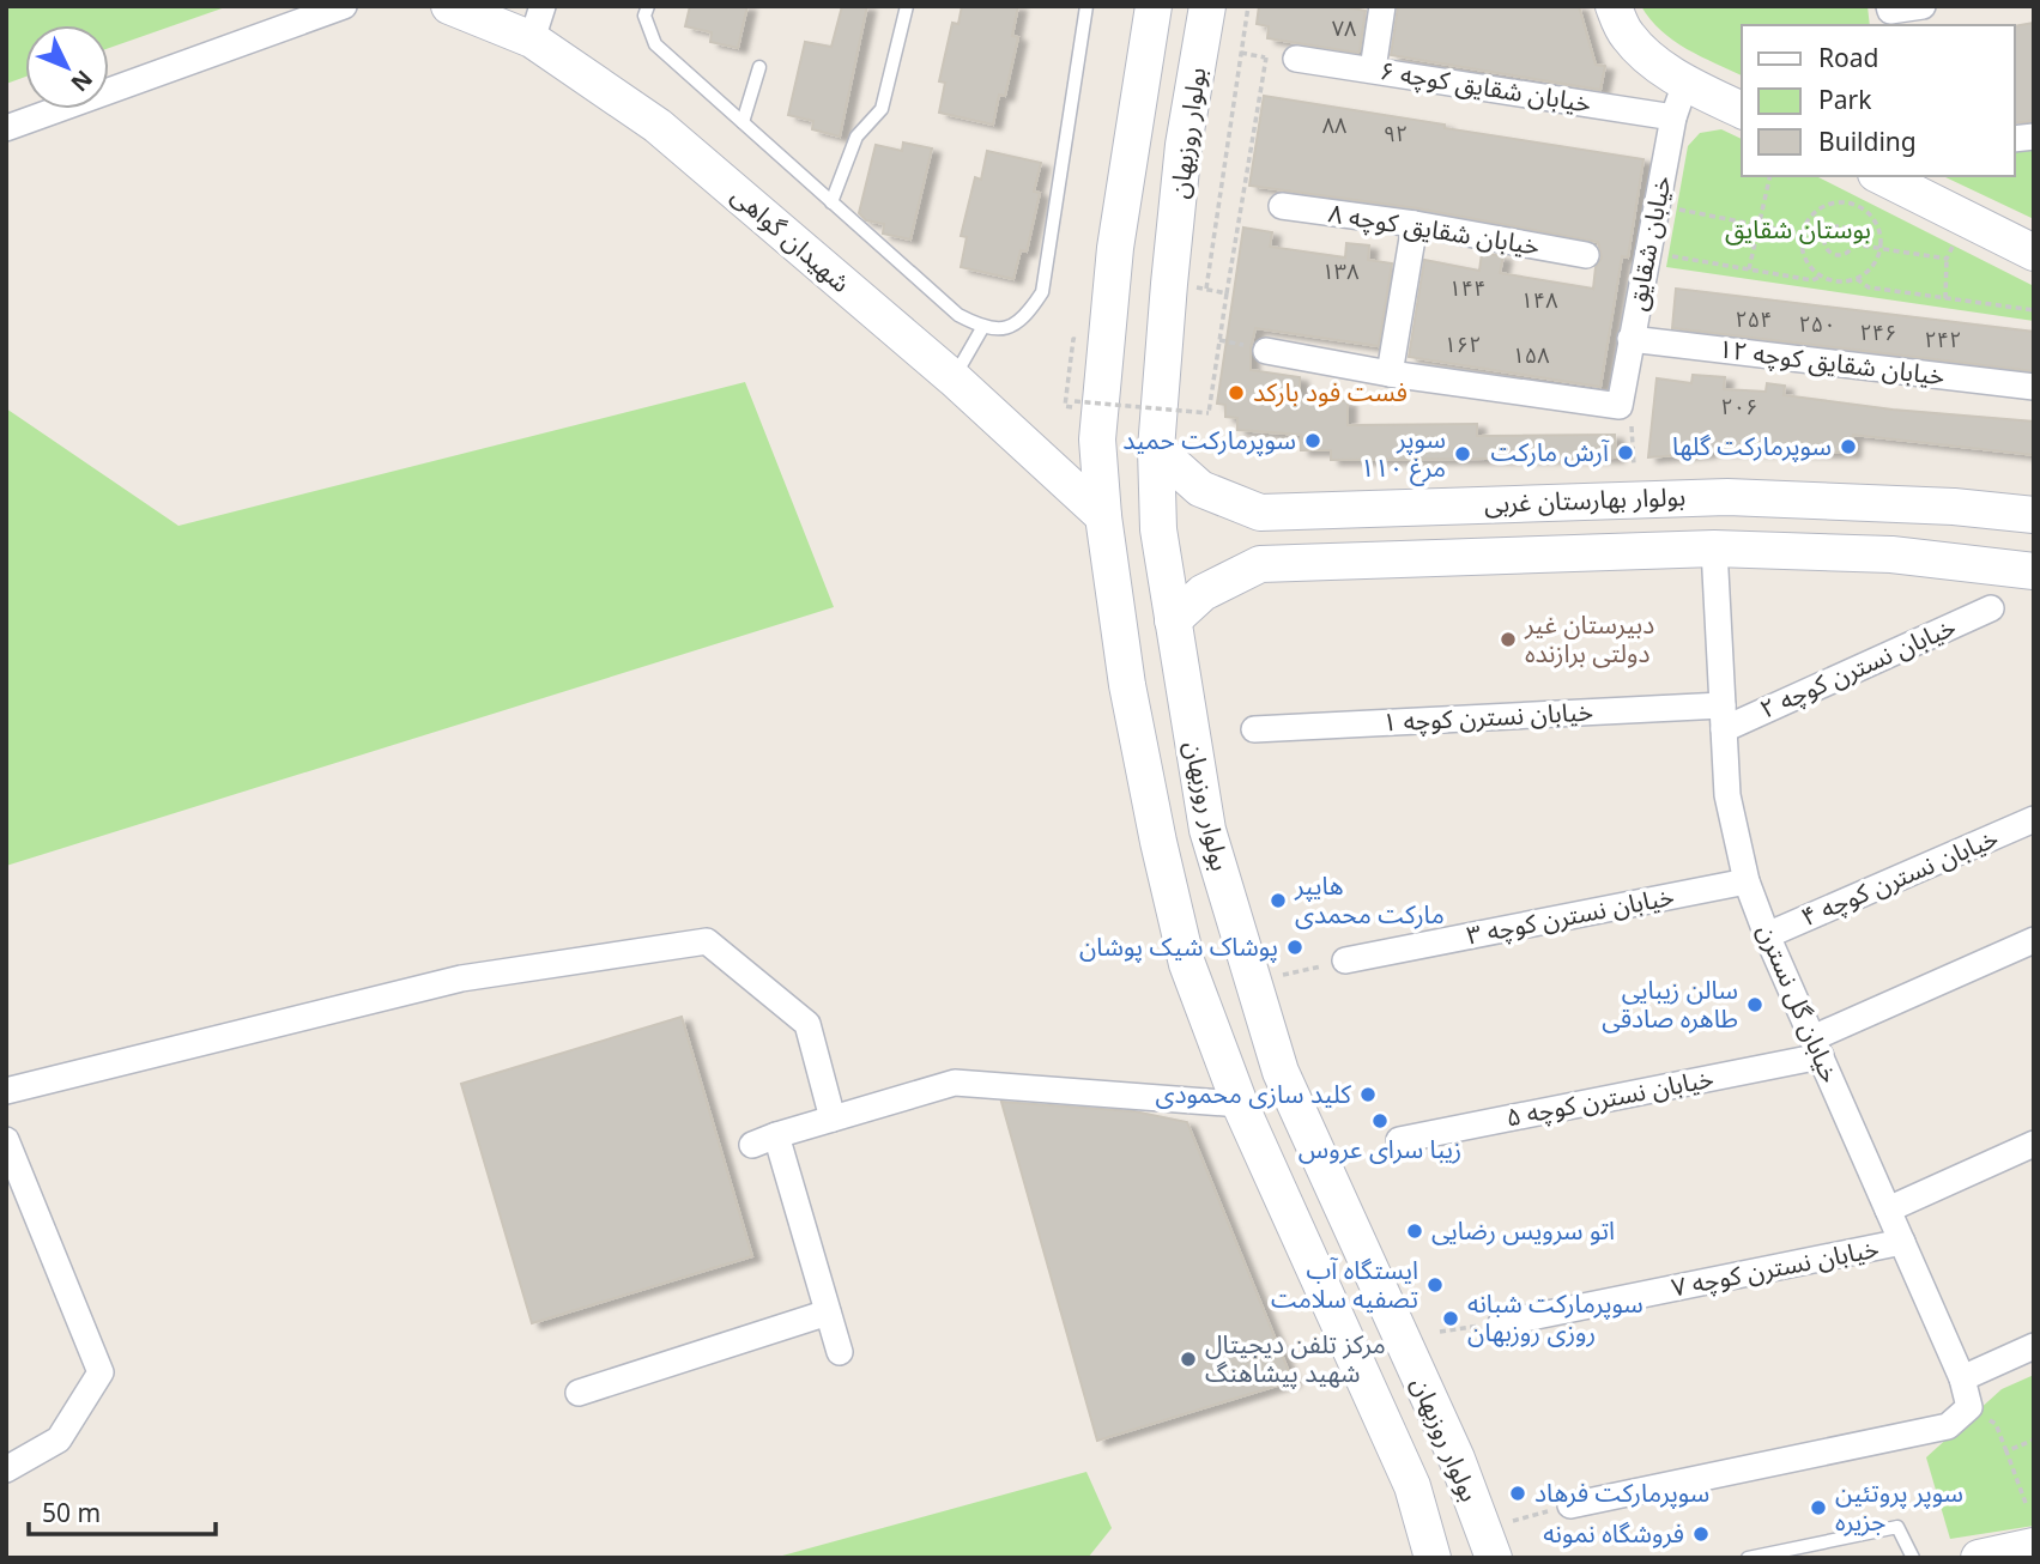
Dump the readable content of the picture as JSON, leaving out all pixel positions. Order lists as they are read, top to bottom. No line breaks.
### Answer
{"streets":{"main road":["بولوار روزبهان","شهیدان گواهی","بولوار بهارستان غربی"],"street":["خیابان شقایق کوچه ۶","خیابان شقایق کوچه ۸","خیابان شقایق","خیابان شقایق کوچه ۱۲","خیابان نسترن کوچه ۲","خیابان نسترن کوچه ۱","خیابان نسترن کوچه ۴","خیابان نسترن کوچه ۳","خیابان گل نسترن","خیابان نسترن کوچه ۵","خیابان نسترن کوچه ۷"]},"crossings":[["خیابان شقایق کوچه ۶","خیابان شقایق"],["بولوار روزبهان","شهیدان گواهی"],["بولوار روزبهان","بولوار بهارستان غربی"],["خیابان شقایق","خیابان شقایق کوچه ۱۲"],["بولوار بهارستان غربی","خیابان گل نسترن"],["خیابان نسترن کوچه ۲","خیابان نسترن کوچه ۱"],["خیابان نسترن کوچه ۲","خیابان گل نسترن"],["خیابان نسترن کوچه ۱","خیابان گل نسترن"],["خیابان نسترن کوچه ۴","خیابان گل نسترن"],["خیابان نسترن کوچه ۳","خیابان گل نسترن"],["خیابان گل نسترن","خیابان نسترن کوچه ۵"],["خیابان گل نسترن","خیابان نسترن کوچه ۷"]],"parks":["بوستان شقایق"],"places":["فست فود بارکد","سوپرمارکت حمید","سوپرمارکت گلها","آرش مارکت","سوپر مرغ ۱۱۰","دبیرستان غیر دولتی برازنده","هایپر مارکت محمدی","پوشاک شیک پوشان","سالن زیبایی طاهره صادقی","کلید سازی محمودی","زیبا سرای عروس","اتو سرویس رضایی","ایستگاه آب تصفیه سلامت","سوپرمارکت شبانه روزی روزبهان","مرکز تلفن دیجیتال شهید پیشاهنگ","سوپرمارکت فرهاد","سوپر پروتئین جزیره","فروشگاه نمونه"],"house_numbers":["۷۸","۸۸","۹۲","۱۳۸","۱۴۴","۱۴۸","۲۵۴","۲۵۰","۲۴۶","۲۴۲","۱۶۲","۱۵۸","۲۰۶"],"legend":["Road","Park","Building"],"scale_bar":"50 m","north":"bottom right"}
